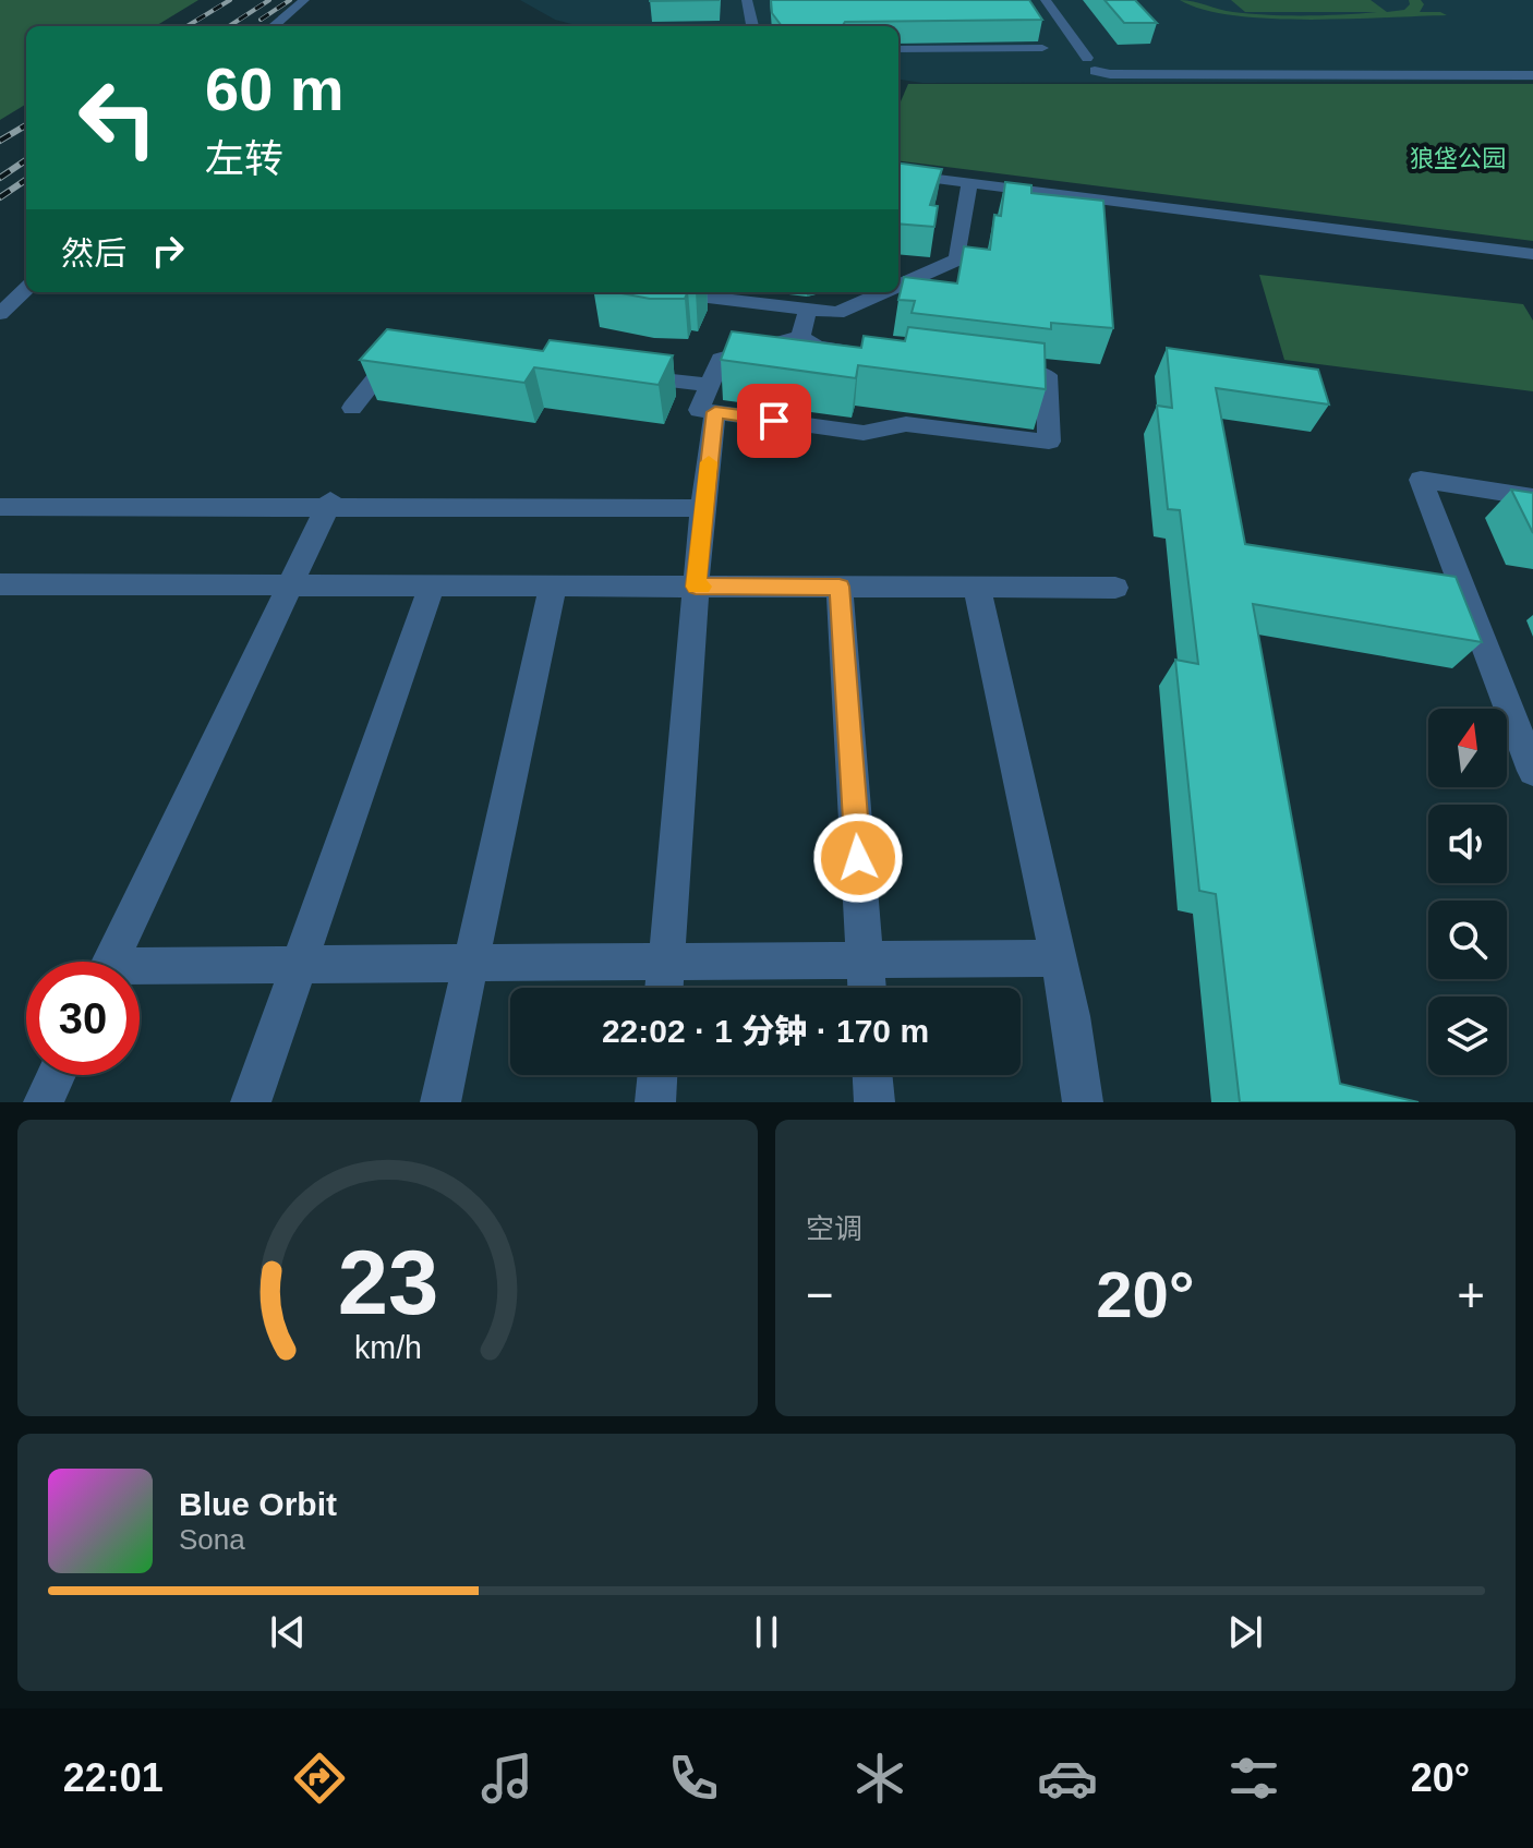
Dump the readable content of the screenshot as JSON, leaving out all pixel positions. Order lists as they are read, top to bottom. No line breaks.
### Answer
{"parks":["狼垡公园"],"north":"top","page":{"turn":["60 m","左转"],"then":"然后","limit":"30","trip":"22:02 · 1 分钟 · 170 m","tile":"空调","heat":["−","20°","+"],"song":["Blue Orbit","Sona"],"tabs":["22:01","20°"],"gauge":["23","km/h"]}}
